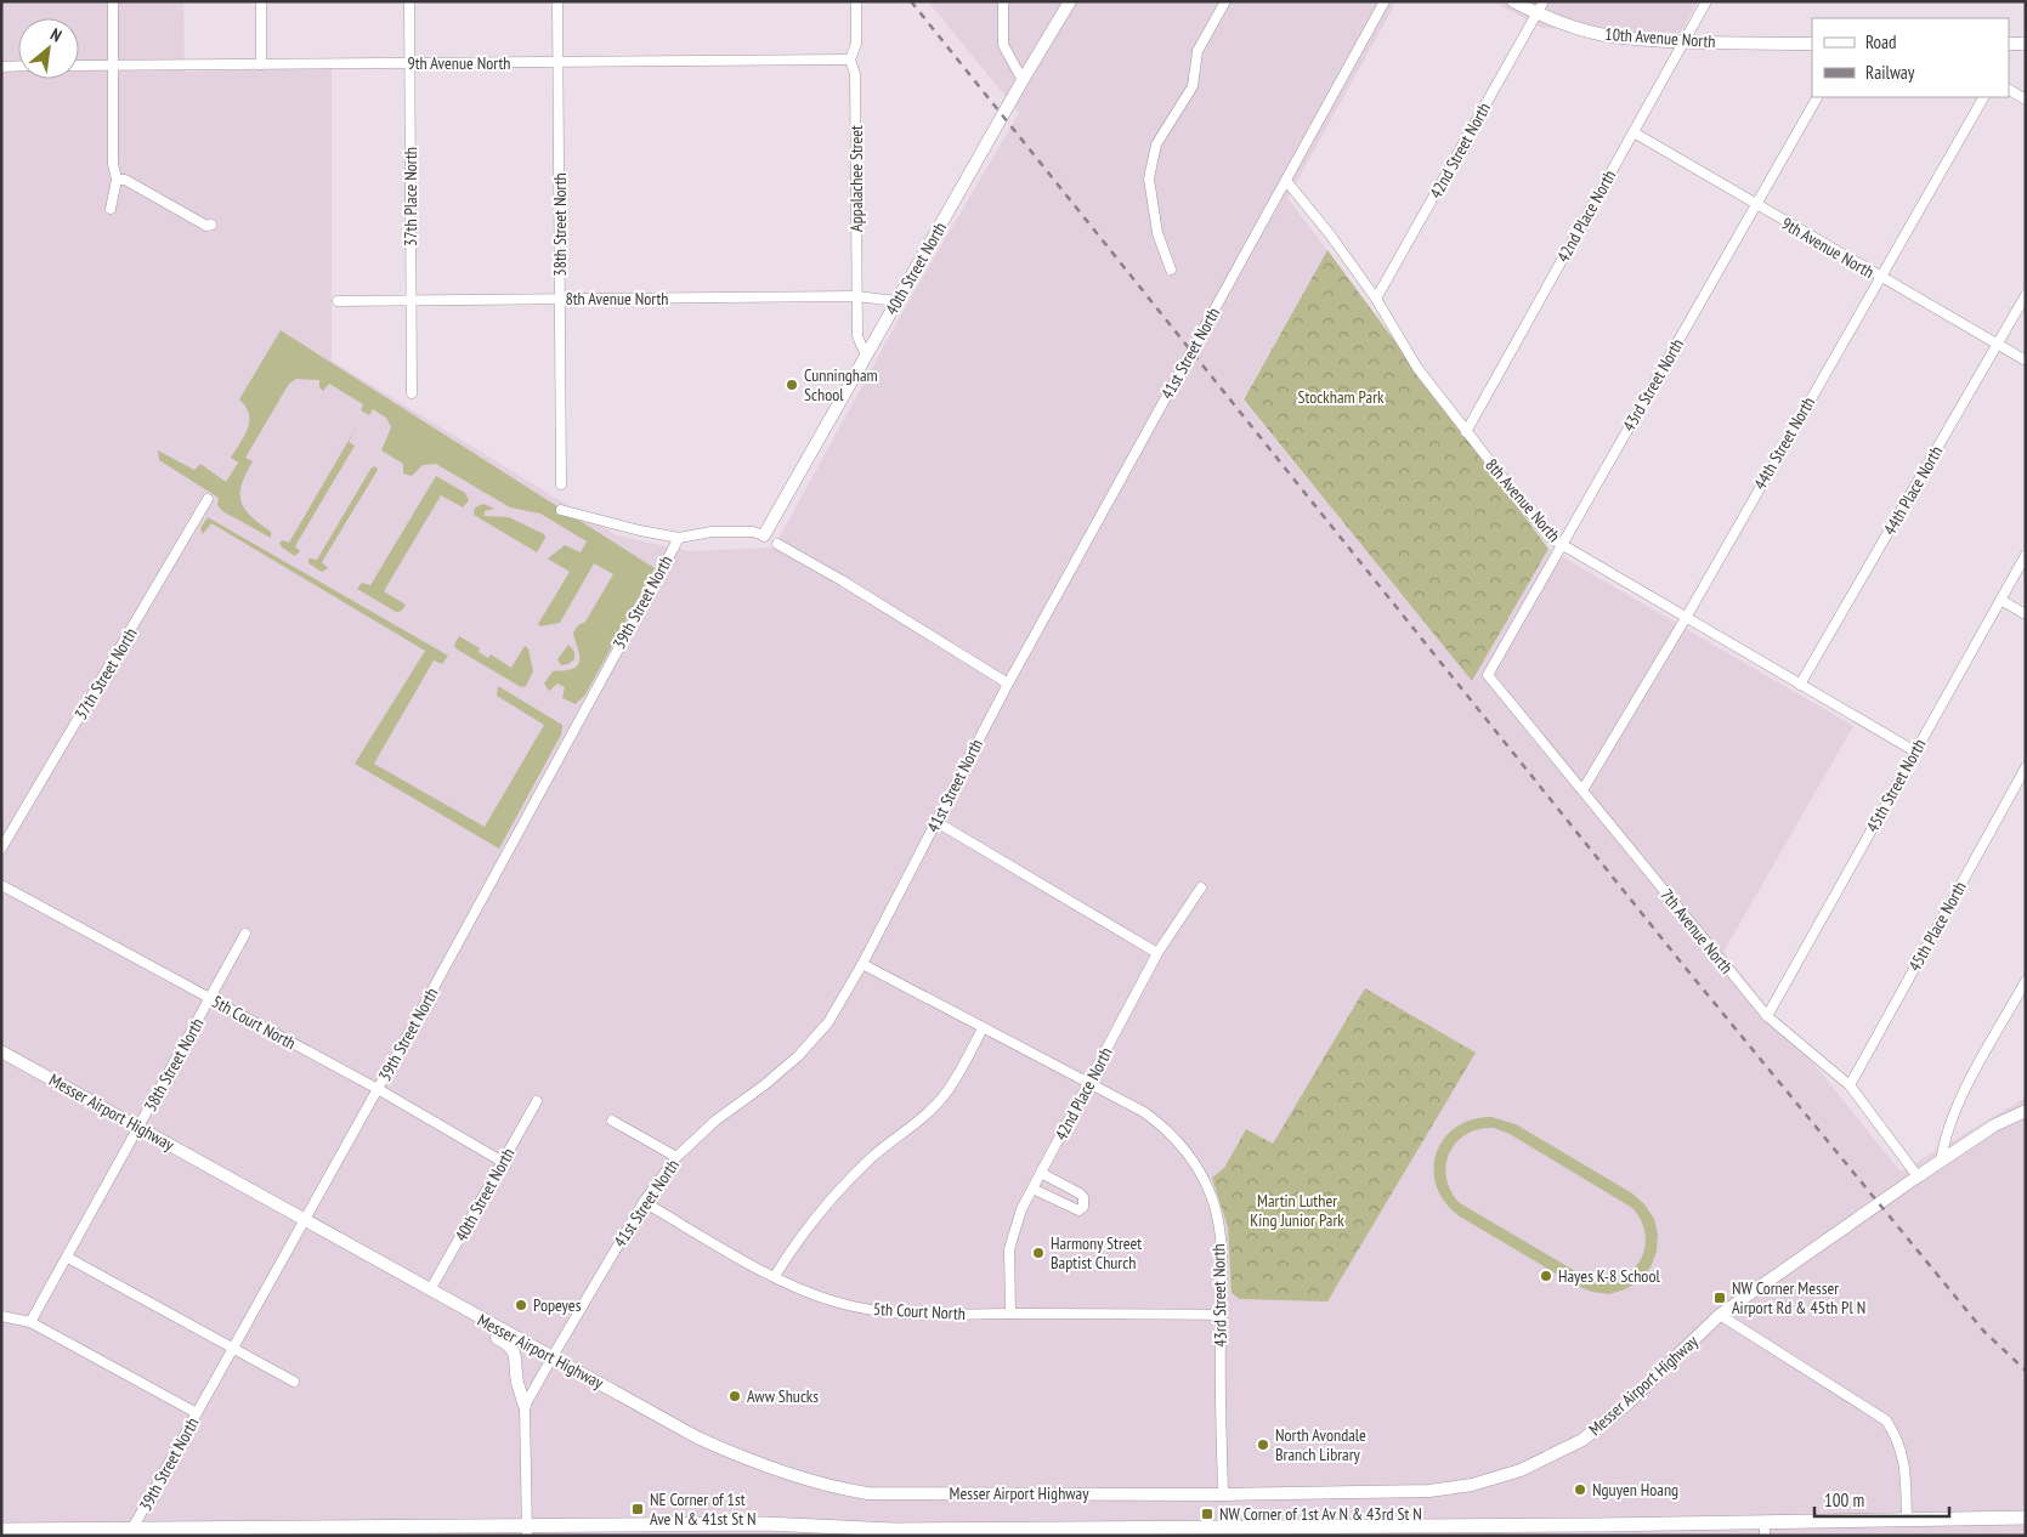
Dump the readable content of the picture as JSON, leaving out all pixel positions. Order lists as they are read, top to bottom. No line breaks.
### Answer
{"streets":{"main road":["10th Avenue North","40th Street North","Messer Airport Highway"],"street":["9th Avenue North","42nd Street North","Appalachee Street","37th Place North","42nd Place North","38th Street North","8th Avenue North","41st Street North","43rd Street North","44th Street North","44th Place North","39th Street North","37th Street North","45th Street North","45th Place North","7th Avenue North","5th Court North"]},"crossings":[["10th Avenue North","42nd Street North"],["10th Avenue North","42nd Place North"],["9th Avenue North","Appalachee Street"],["9th Avenue North","37th Place North"],["9th Avenue North","42nd Place North"],["9th Avenue North","38th Street North"],["9th Avenue North","43rd Street North"],["9th Avenue North","44th Street North"],["9th Avenue North","44th Place North"],["42nd Street North","8th Avenue North"],["Appalachee Street","40th Street North"],["Appalachee Street","8th Avenue North"],["37th Place North","8th Avenue North"],["42nd Place North","8th Avenue North"],["42nd Place North","43rd Street North"],["42nd Place North","5th Court North"],["38th Street North","8th Avenue North"],["38th Street North","5th Court North"],["38th Street North","Messer Airport Highway"],["40th Street North","8th Avenue North"],["40th Street North","5th Court North"],["40th Street North","Messer Airport Highway"],["8th Avenue North","41st Street North"],["8th Avenue North","43rd Street North"],["8th Avenue North","44th Street North"],["8th Avenue North","44th Place North"],["8th Avenue North","45th Street North"],["41st Street North","43rd Street North"],["41st Street North","5th Court North"],["41st Street North","Messer Airport Highway"],["43rd Street North","7th Avenue North"],["43rd Street North","5th Court North"],["43rd Street North","Messer Airport Highway"],["44th Street North","7th Avenue North"],["39th Street North","5th Court North"],["39th Street North","Messer Airport Highway"],["45th Street North","7th Avenue North"],["45th Place North","7th Avenue North"],["7th Avenue North","Messer Airport Highway"]],"parks":["Stockham Park","Martin Luther King Junior Park"],"places":{"other":["Cunningham School","Harmony Street Baptist Church","Hayes K-8 School","Popeyes","Aww Shucks","North Avondale Branch Library","Nguyen Hoang"],"transit":["NW Corner Messer Airport Rd & 45th Pl N","NE Corner of 1st Ave N & 41st St N","NW Corner of 1st Av N & 43rd St N"]},"legend":["Road","Railway"],"scale_bar":"100 m","north":"top right"}
